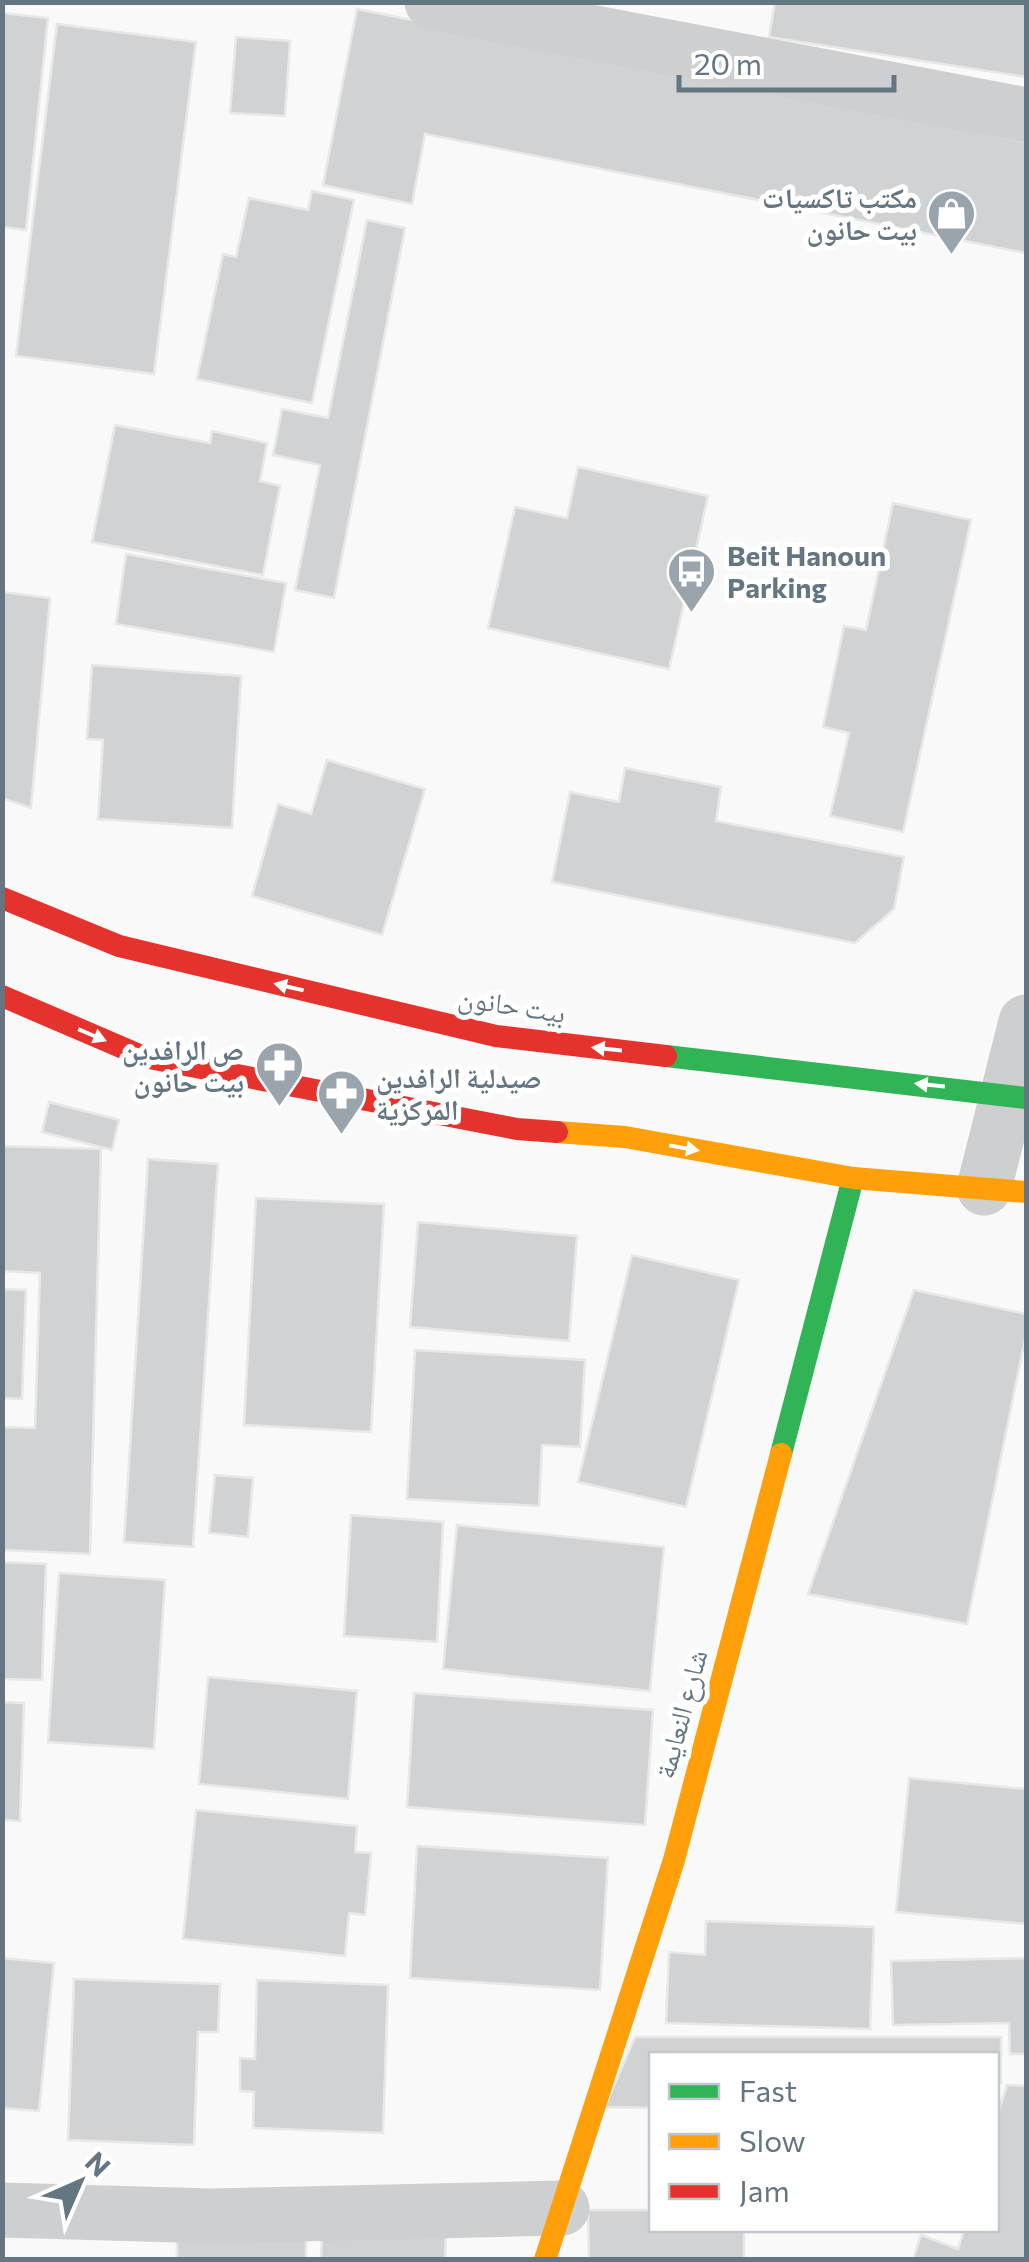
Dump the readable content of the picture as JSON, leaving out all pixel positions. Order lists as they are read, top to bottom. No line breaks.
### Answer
{"streets":{"main road":["بيت حانون","شارع النعايمة"]},"places":{"shop":["مكتب تاكسيات بيت حانون"],"bus stop":["Beit Hanoun Parking"],"pharmacy":["ص الرافدين بيت حانون","صيدلية الرافدين المركزية"]},"legend":["Fast","Slow","Jam"],"scale_bar":"20 m","north":"top right"}
